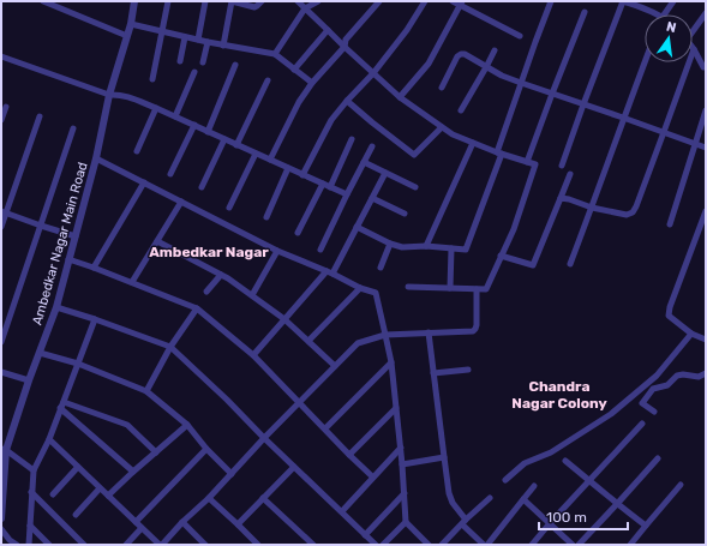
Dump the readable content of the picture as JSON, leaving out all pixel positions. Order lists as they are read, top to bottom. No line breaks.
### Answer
{"streets":{"street":["Ambedkar Nagar Main Road"]},"districts":["Ambedkar Nagar","Chandra Nagar Colony"],"scale_bar":"100 m","north":"top"}
